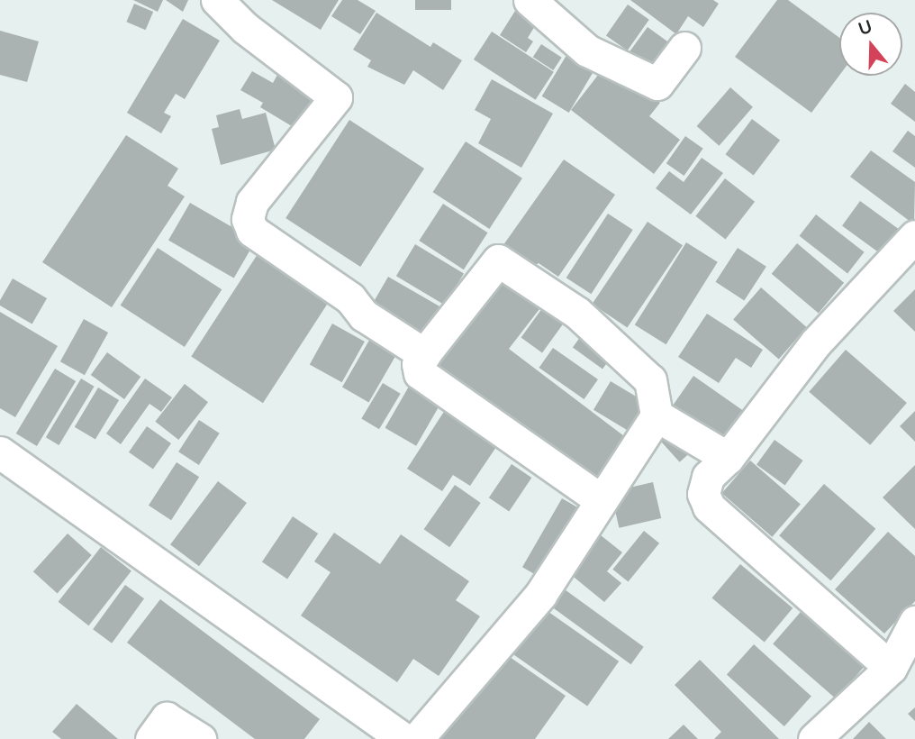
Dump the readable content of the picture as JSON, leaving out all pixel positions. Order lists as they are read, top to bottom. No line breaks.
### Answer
{"north":"top"}
